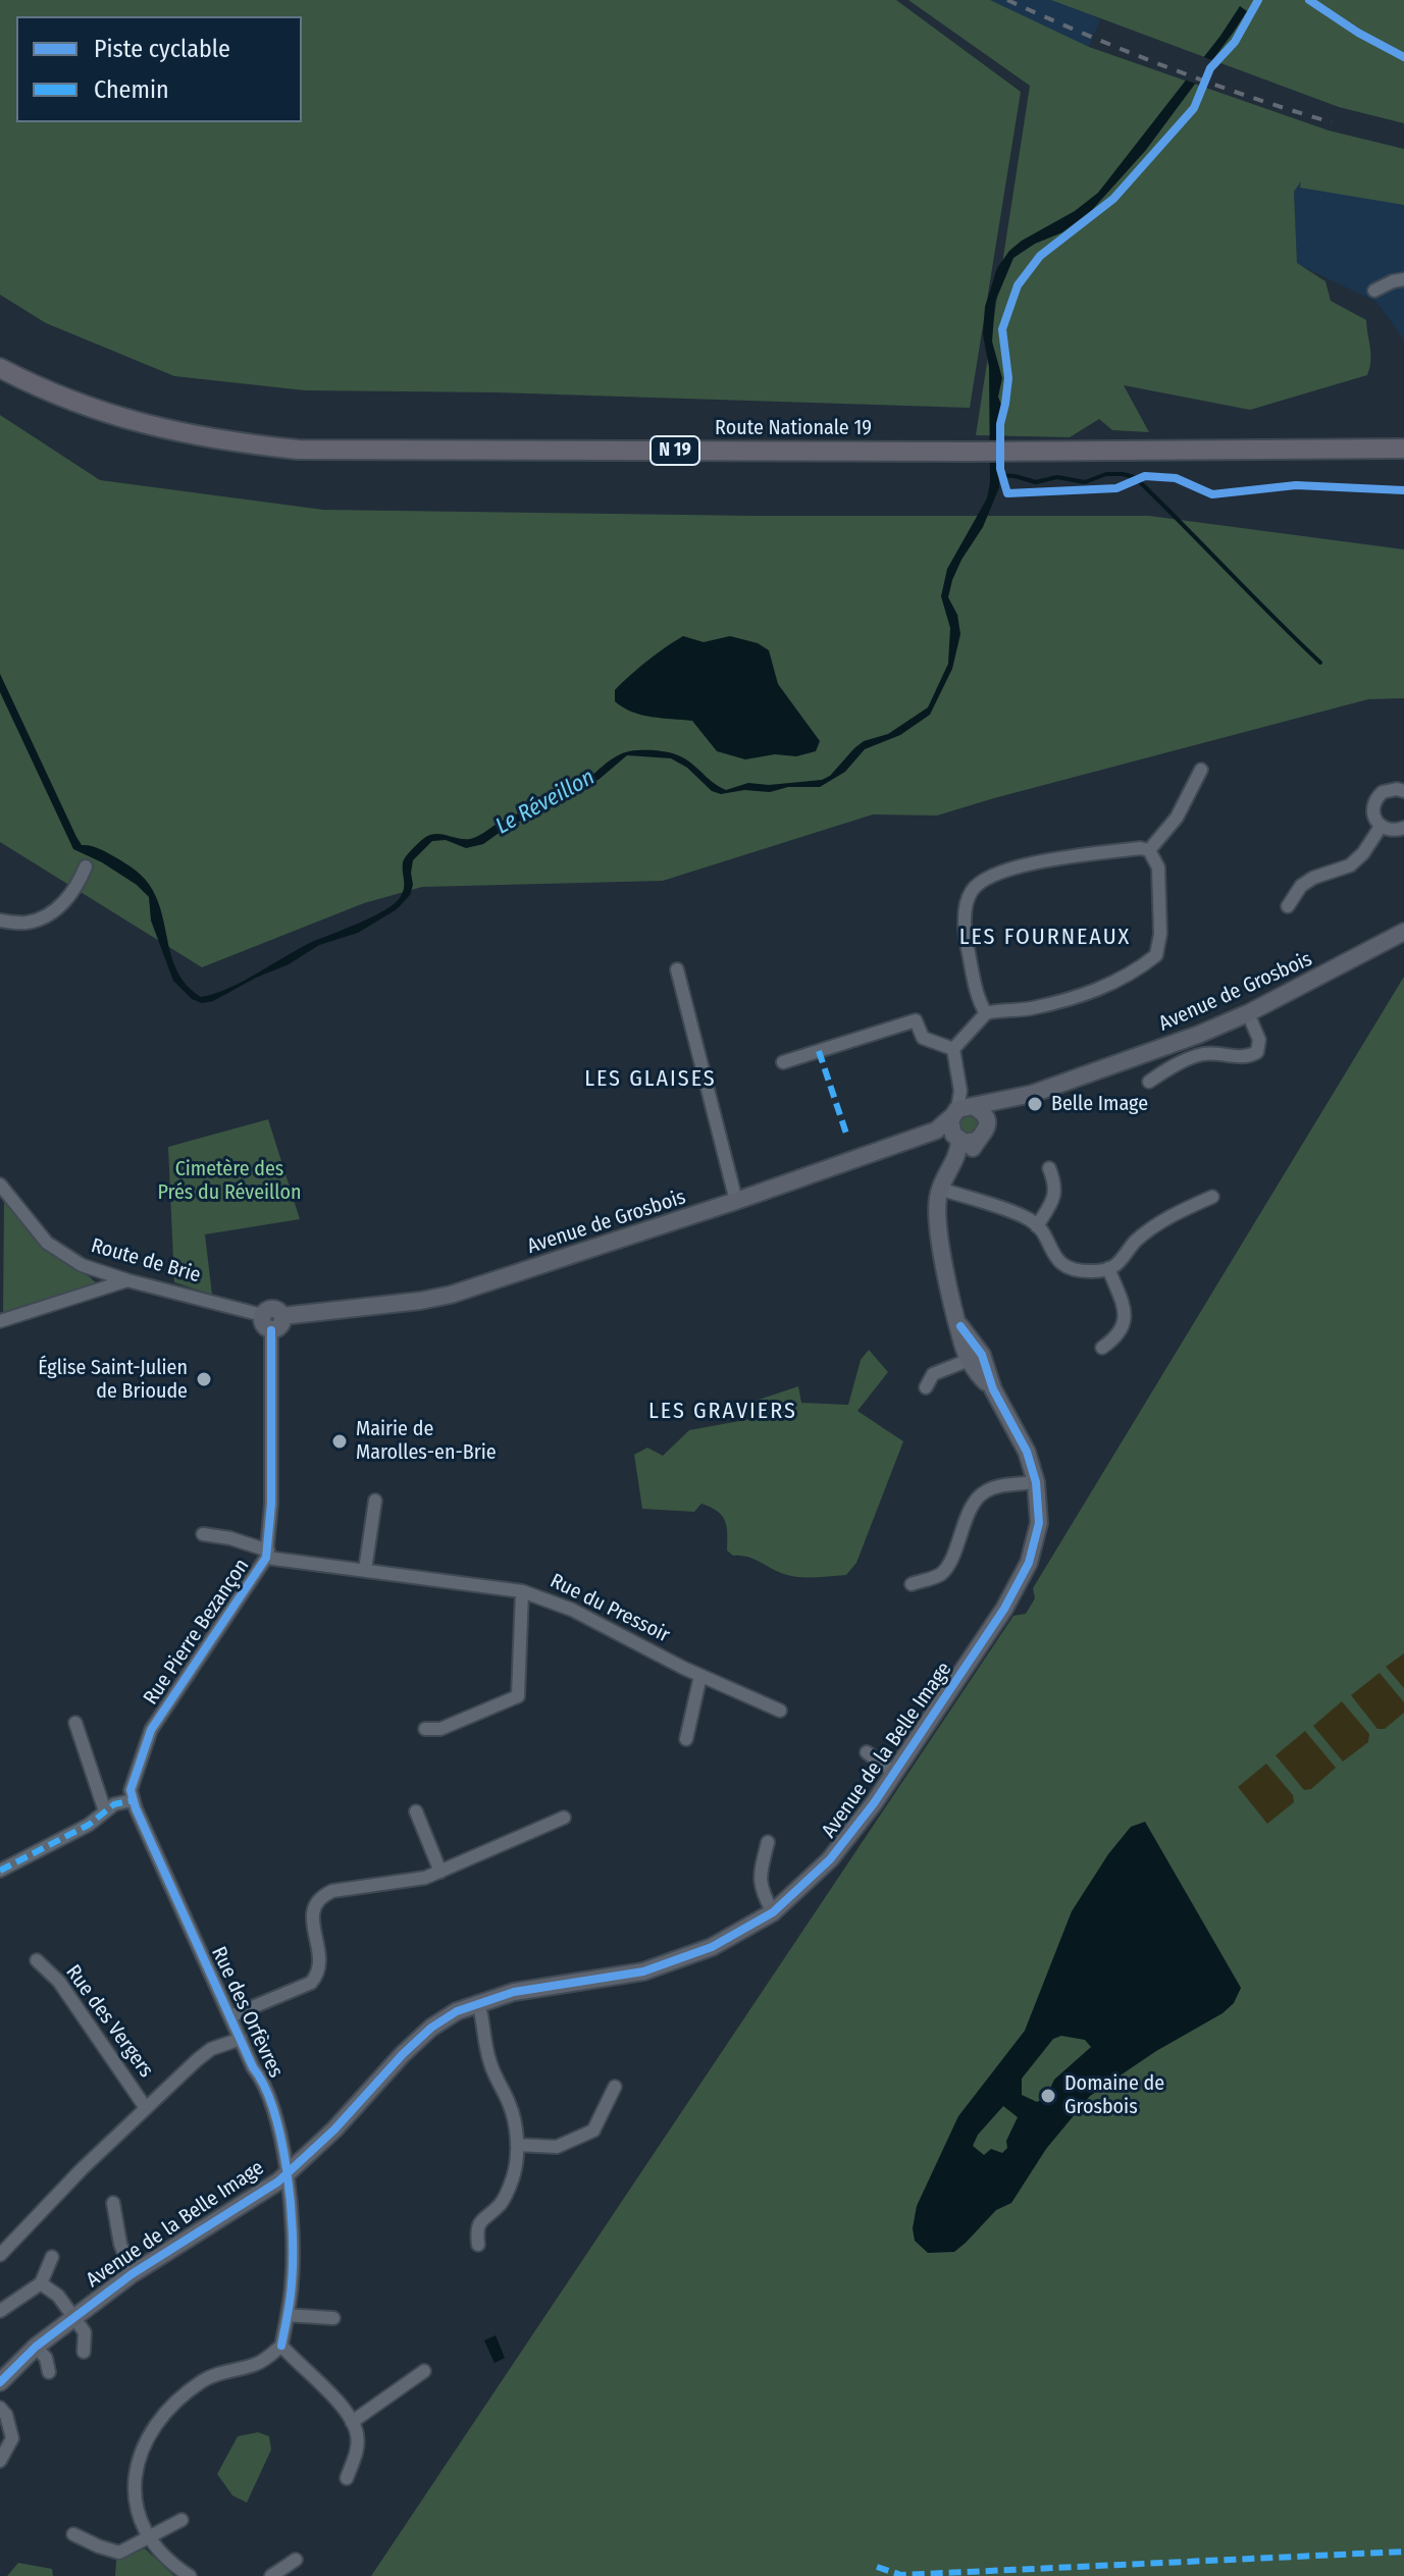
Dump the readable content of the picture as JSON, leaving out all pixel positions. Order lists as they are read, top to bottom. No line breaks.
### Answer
{"streets":{"main road":["Route Nationale 19","N 19"],"street":["Avenue de Grosbois","Route de Brie","Rue du Pressoir","Rue Pierre Bezançon","Avenue de la Belle Image","Rue des Orfèvres","Rue des Vergers"]},"crossings":[["Avenue de Grosbois","Route de Brie"],["Avenue de Grosbois","Rue Pierre Bezançon"],["Avenue de Grosbois","Avenue de la Belle Image"],["Route de Brie","Rue Pierre Bezançon"],["Rue du Pressoir","Rue Pierre Bezançon"],["Rue Pierre Bezançon","Rue des Orfèvres"],["Avenue de la Belle Image","Rue des Orfèvres"]],"districts":["LES FOURNEAUX","LES GLAISES","LES GRAVIERS"],"water":["Le Réveillon"],"parks":["Cimetère des Prés du Réveillon"],"places":["Belle Image","Église Saint-Julien de Brioude","Mairie de Marolles-en-Brie","Domaine de Grosbois"],"legend":["Piste cyclable","Chemin"]}
